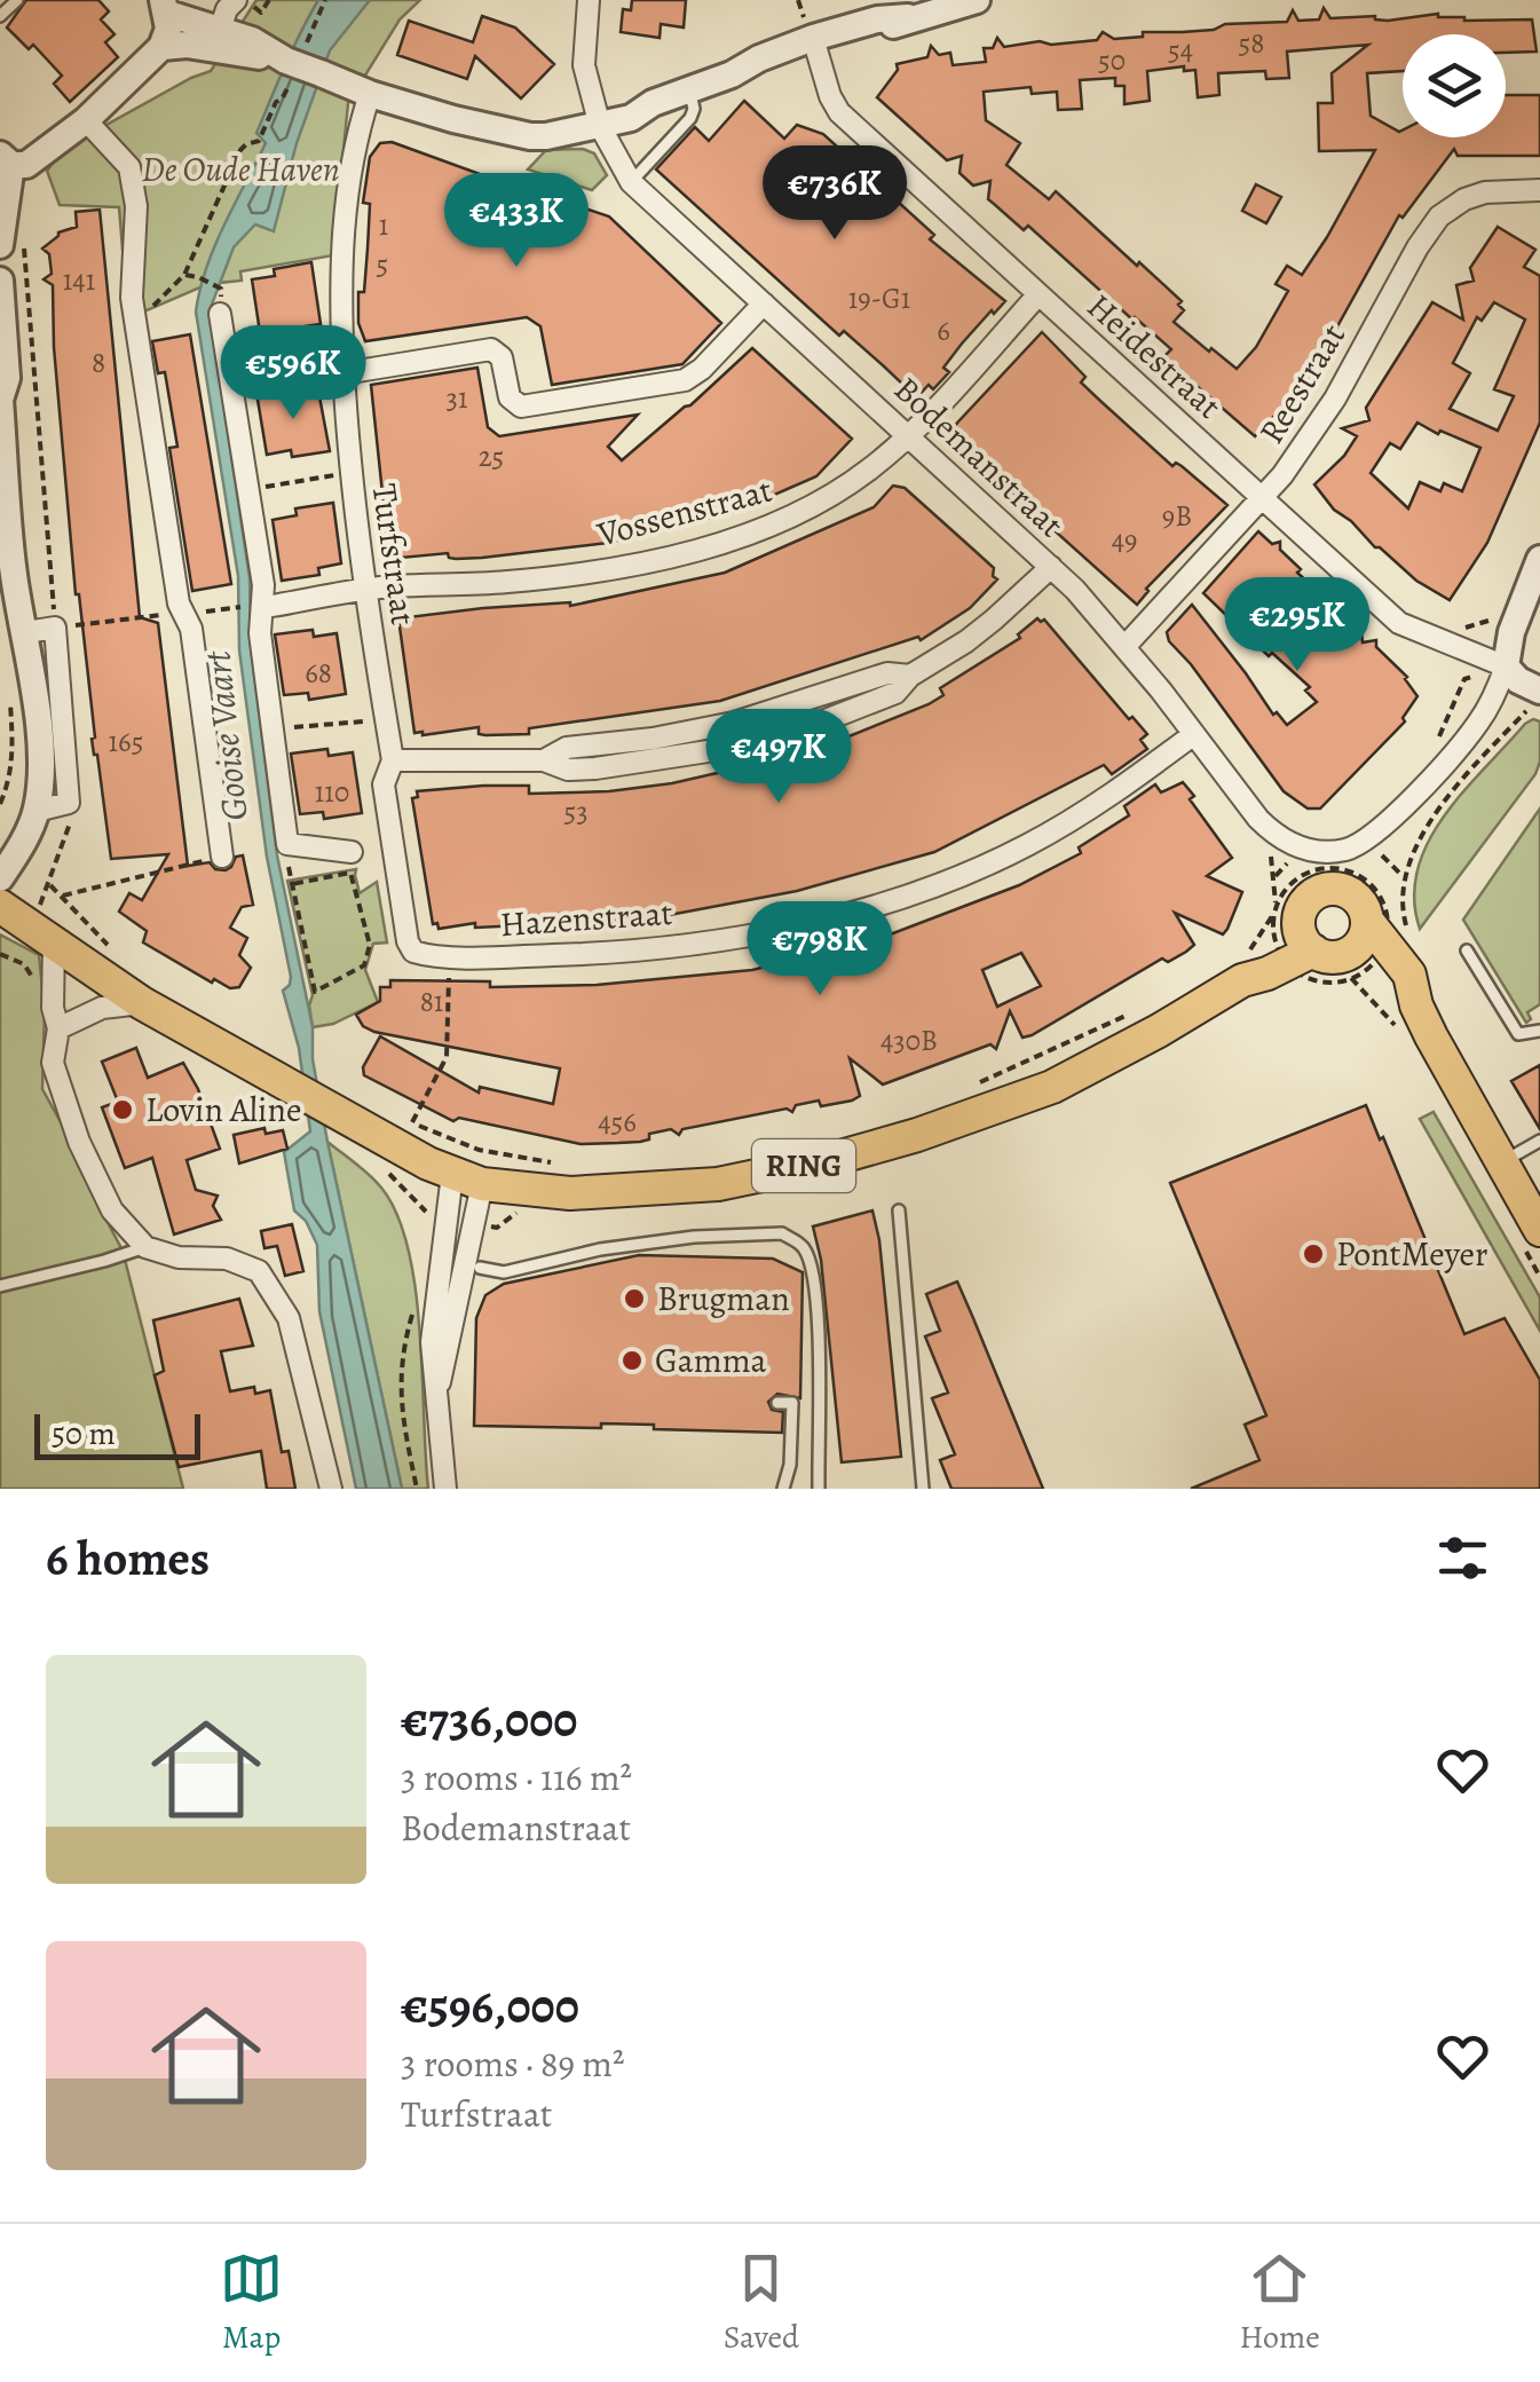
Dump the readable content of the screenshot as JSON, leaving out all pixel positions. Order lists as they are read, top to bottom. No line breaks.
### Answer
{"streets":{"main road":["RING"],"street":["Heidestraat","Reestraat","Bodemanstraat","Vossenstraat","Turfstraat","Hazenstraat"]},"crossings":[["Heidestraat","Reestraat"],["Heidestraat","Bodemanstraat"],["Heidestraat","Vossenstraat"],["Reestraat","Bodemanstraat"],["Bodemanstraat","Vossenstraat"],["Bodemanstraat","Hazenstraat"],["Vossenstraat","Turfstraat"],["Turfstraat","Hazenstraat"]],"water":["Gooise Vaart"],"parks":["De Oude Haven"],"places":["Lovin Aline","PontMeyer","Brugman","Gamma"],"house_numbers":["58","54","50","1","5","141","19-G1","6","8","31","25","9B","49","68","165","110","53","81","430B","456"],"scale_bar":"50 m","page":{"price":["€736K","€433K","€596K","€295K","€497K","€798K"],"scale":"50 m","heading":"6 homes","list":[{"name":"€736,000","note":"3 rooms · 116 m² · Bodemanstraat"},{"name":"€596,000","note":"3 rooms · 89 m² · Turfstraat"}],"tabs":["Map","Saved","Home"]}}
